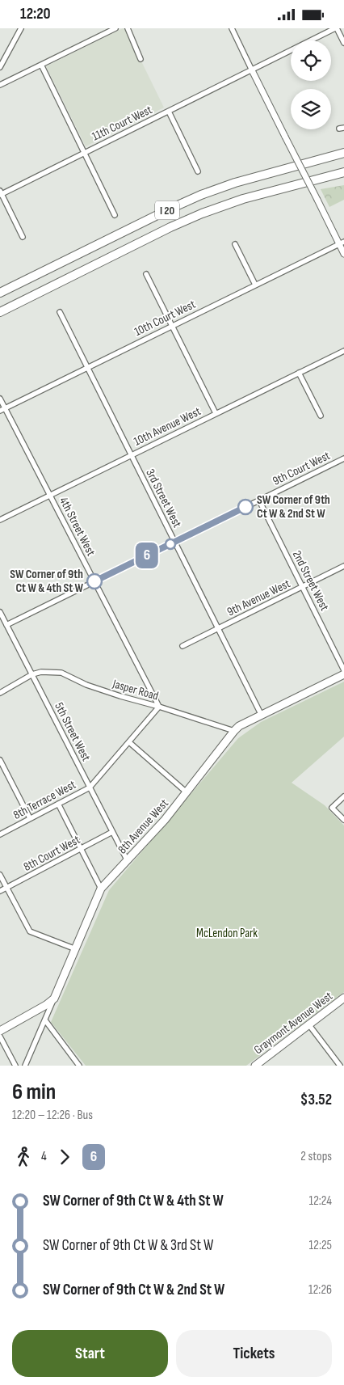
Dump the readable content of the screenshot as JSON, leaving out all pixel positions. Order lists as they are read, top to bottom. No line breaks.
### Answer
{"streets":{"highway":["I 20"],"main road":["8th Avenue West","Graymont Avenue West"],"street":["11th Court West","10th Court West","10th Avenue West","9th Court West","3rd Street West","4th Street West","2nd Street West","9th Avenue West","Jasper Road","5th Street West","8th Terrace West","8th Court West"]},"crossings":[["10th Court West","3rd Street West"],["10th Court West","4th Street West"],["10th Avenue West","3rd Street West"],["10th Avenue West","4th Street West"],["9th Court West","3rd Street West"],["9th Court West","4th Street West"],["9th Court West","2nd Street West"],["9th Court West","5th Street West"],["3rd Street West","9th Avenue West"],["3rd Street West","8th Avenue West"],["4th Street West","Jasper Road"],["4th Street West","8th Terrace West"],["2nd Street West","9th Avenue West"],["Jasper Road","5th Street West"],["Jasper Road","8th Terrace West"],["Jasper Road","8th Avenue West"],["5th Street West","8th Terrace West"],["5th Street West","8th Avenue West"],["5th Street West","8th Court West"]],"parks":["McLendon Park"],"places":["SW Corner of 9th Ct W & 2nd St W","SW Corner of 9th Ct W & 4th St W"],"lines":["bus line 6"],"page":{"status":"12:20","on_map":"6","heading":["6 min","12:20 – 12:26 · Bus","$3.52"],"legs":["4","6","2 stops"],"list":[{"name":"SW Corner of 9th Ct W & 4th St W","value":"12:24"},{"name":"SW Corner of 9th Ct W & 3rd St W","value":"12:25"},{"name":"SW Corner of 9th Ct W & 2nd St W","value":"12:26"}],"buttons":["Start","Tickets"]}}
